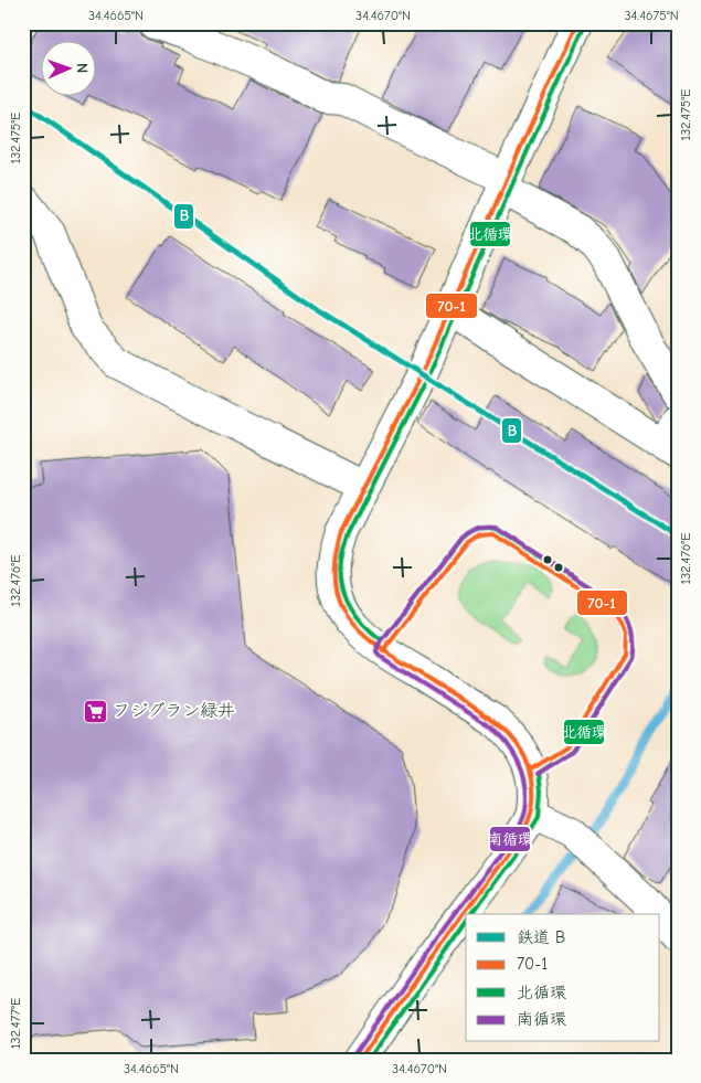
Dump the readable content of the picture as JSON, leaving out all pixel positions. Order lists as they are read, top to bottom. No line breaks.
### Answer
{"places":{"supermarket":["フジグラン緑井"]},"lines":["transit line 70-1","transit line 北循環","rail line B","transit line 南循環"],"legend":["鉄道 B","70-1","北循環","南循環"],"north":"right","coordinates":["34.4665°N","34.4670°N","34.4675°N","132.475°E","132.476°E","132.477°E"]}
